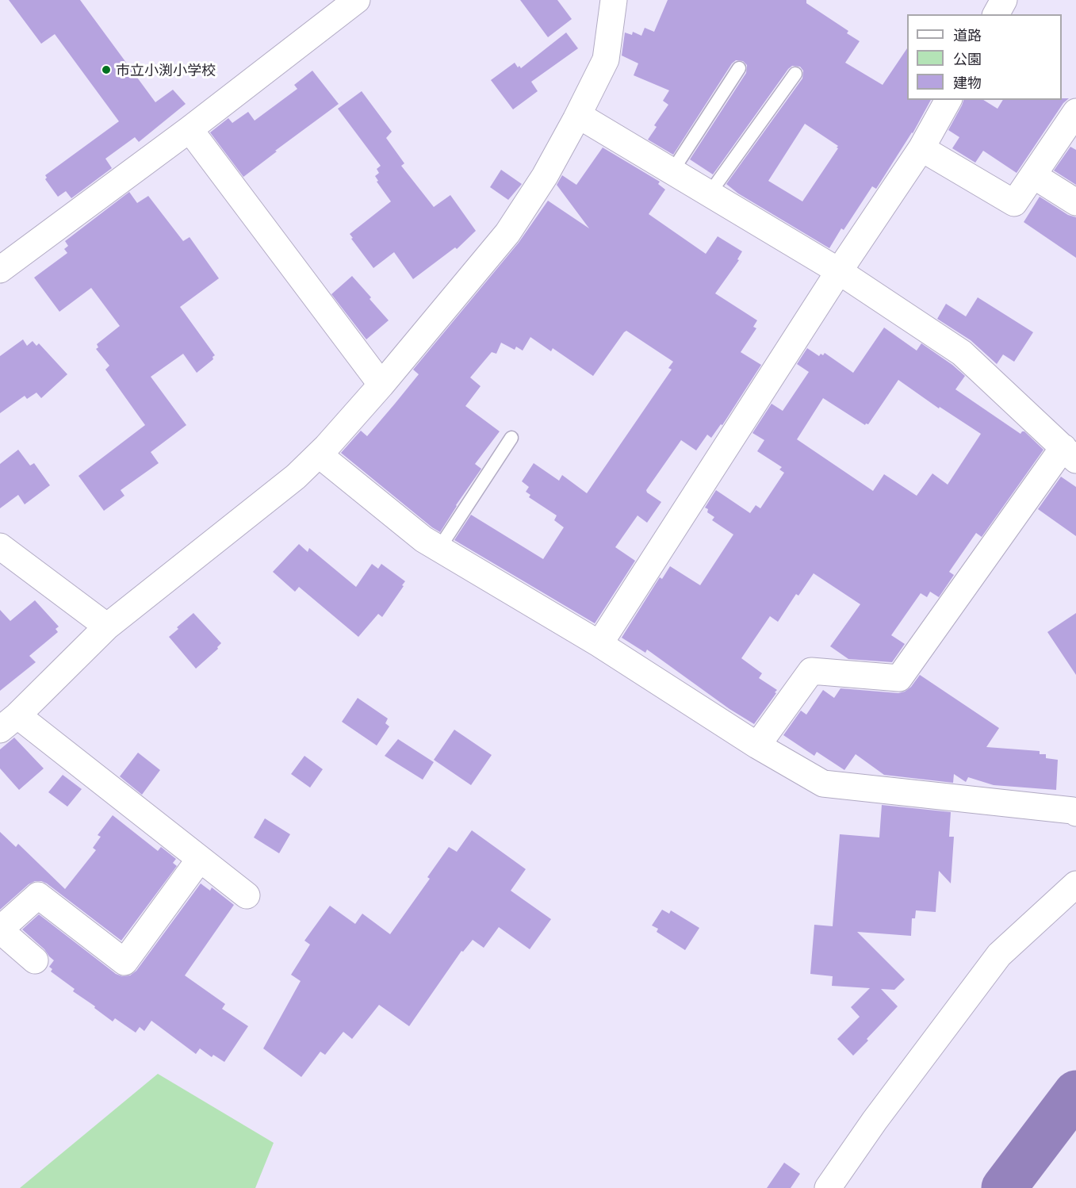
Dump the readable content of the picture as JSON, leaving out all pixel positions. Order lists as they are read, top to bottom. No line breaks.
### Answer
{"places":["市立小渕小学校"],"legend":["道路","公園","建物"]}
